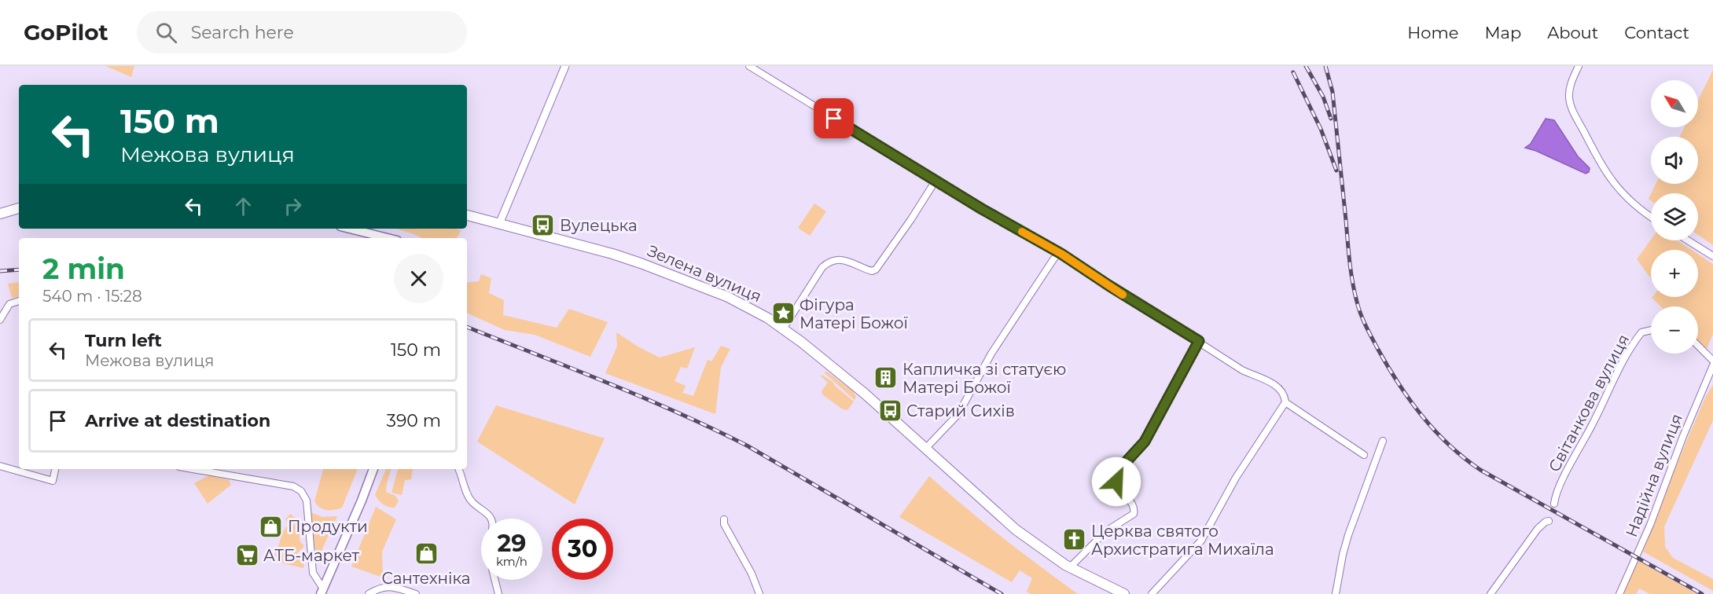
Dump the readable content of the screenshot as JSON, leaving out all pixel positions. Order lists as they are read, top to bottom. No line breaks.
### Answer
{"streets":{"main road":["Зелена вулиця"],"street":["Світанкова вулиця","Надійна вулиця"]},"places":{"bus stop":["Вулецька","Старий Сихів"],"place":["Фігура Матері Божої"],"building":["Капличка зі статуєю Матері Божої"],"shop":["Продукти","Сантехніка"],"church":["Церква святого Архистратига Михаїла"],"supermarket":["АТБ-маркет"]},"north":"top left","page":{"header":"GoPilot","search":"Search here","nav":["Home","Map","About","Contact"],"map_buttons":["+","−"],"turn":["150 m","Межова вулиця"],"heading":["2 min","540 m · 15:28"],"list":[{"name":"Turn left","note":"Межова вулиця","value":"150 m"},{"name":"Arrive at destination","value":"390 m"}],"speed":"29 km/h","limit":"30"}}
